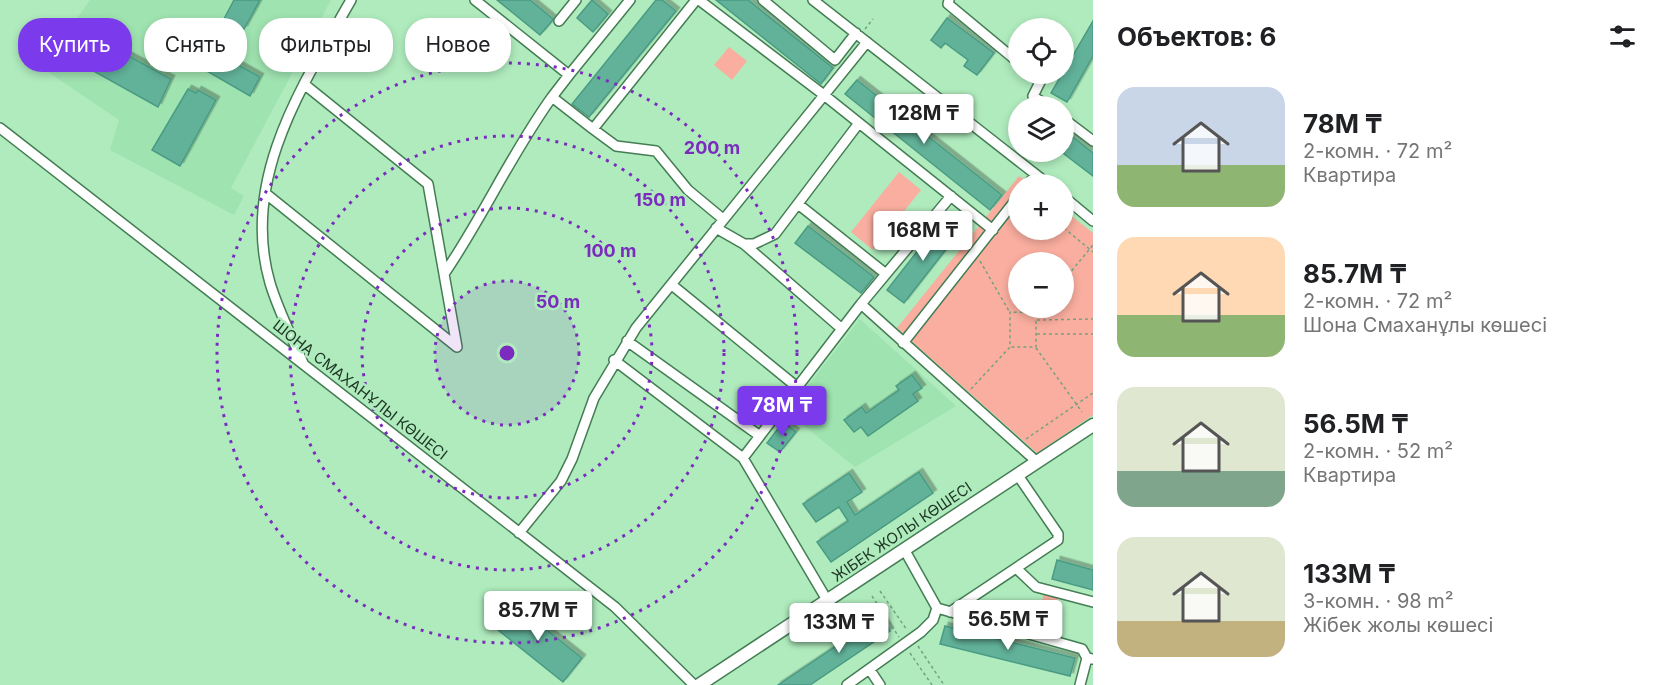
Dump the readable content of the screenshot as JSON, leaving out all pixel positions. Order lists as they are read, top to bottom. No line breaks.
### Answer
{"streets":{"main road":["ЖІБЕК ЖОЛЫ КӨШЕСІ"],"street":["ШОНА СМАХАНҰЛЫ КӨШЕСІ"]},"crossings":[["ШОНА СМАХАНҰЛЫ КӨШЕСІ","ЖІБЕК ЖОЛЫ КӨШЕСІ"]],"page":{"heading":"Объектов: 6","map_buttons":["+","−"],"chip":["Купить","Снять","Фильтры","Новое"],"list":[{"name":"78M ₸","note":"2-комн. · 72 m² · Квартира"},{"name":"85.7M ₸","note":"2-комн. · 72 m² · Шона Смаханұлы көшесі"},{"name":"56.5M ₸","note":"2-комн. · 52 m² · Квартира"},{"name":"133M ₸","note":"3-комн. · 98 m² · Жібек жолы көшесі"}],"price":["128M ₸","168M ₸","78M ₸","85.7M ₸","56.5M ₸","133M ₸"]},"rings":["200 m","150 m","100 m","50 m"]}
